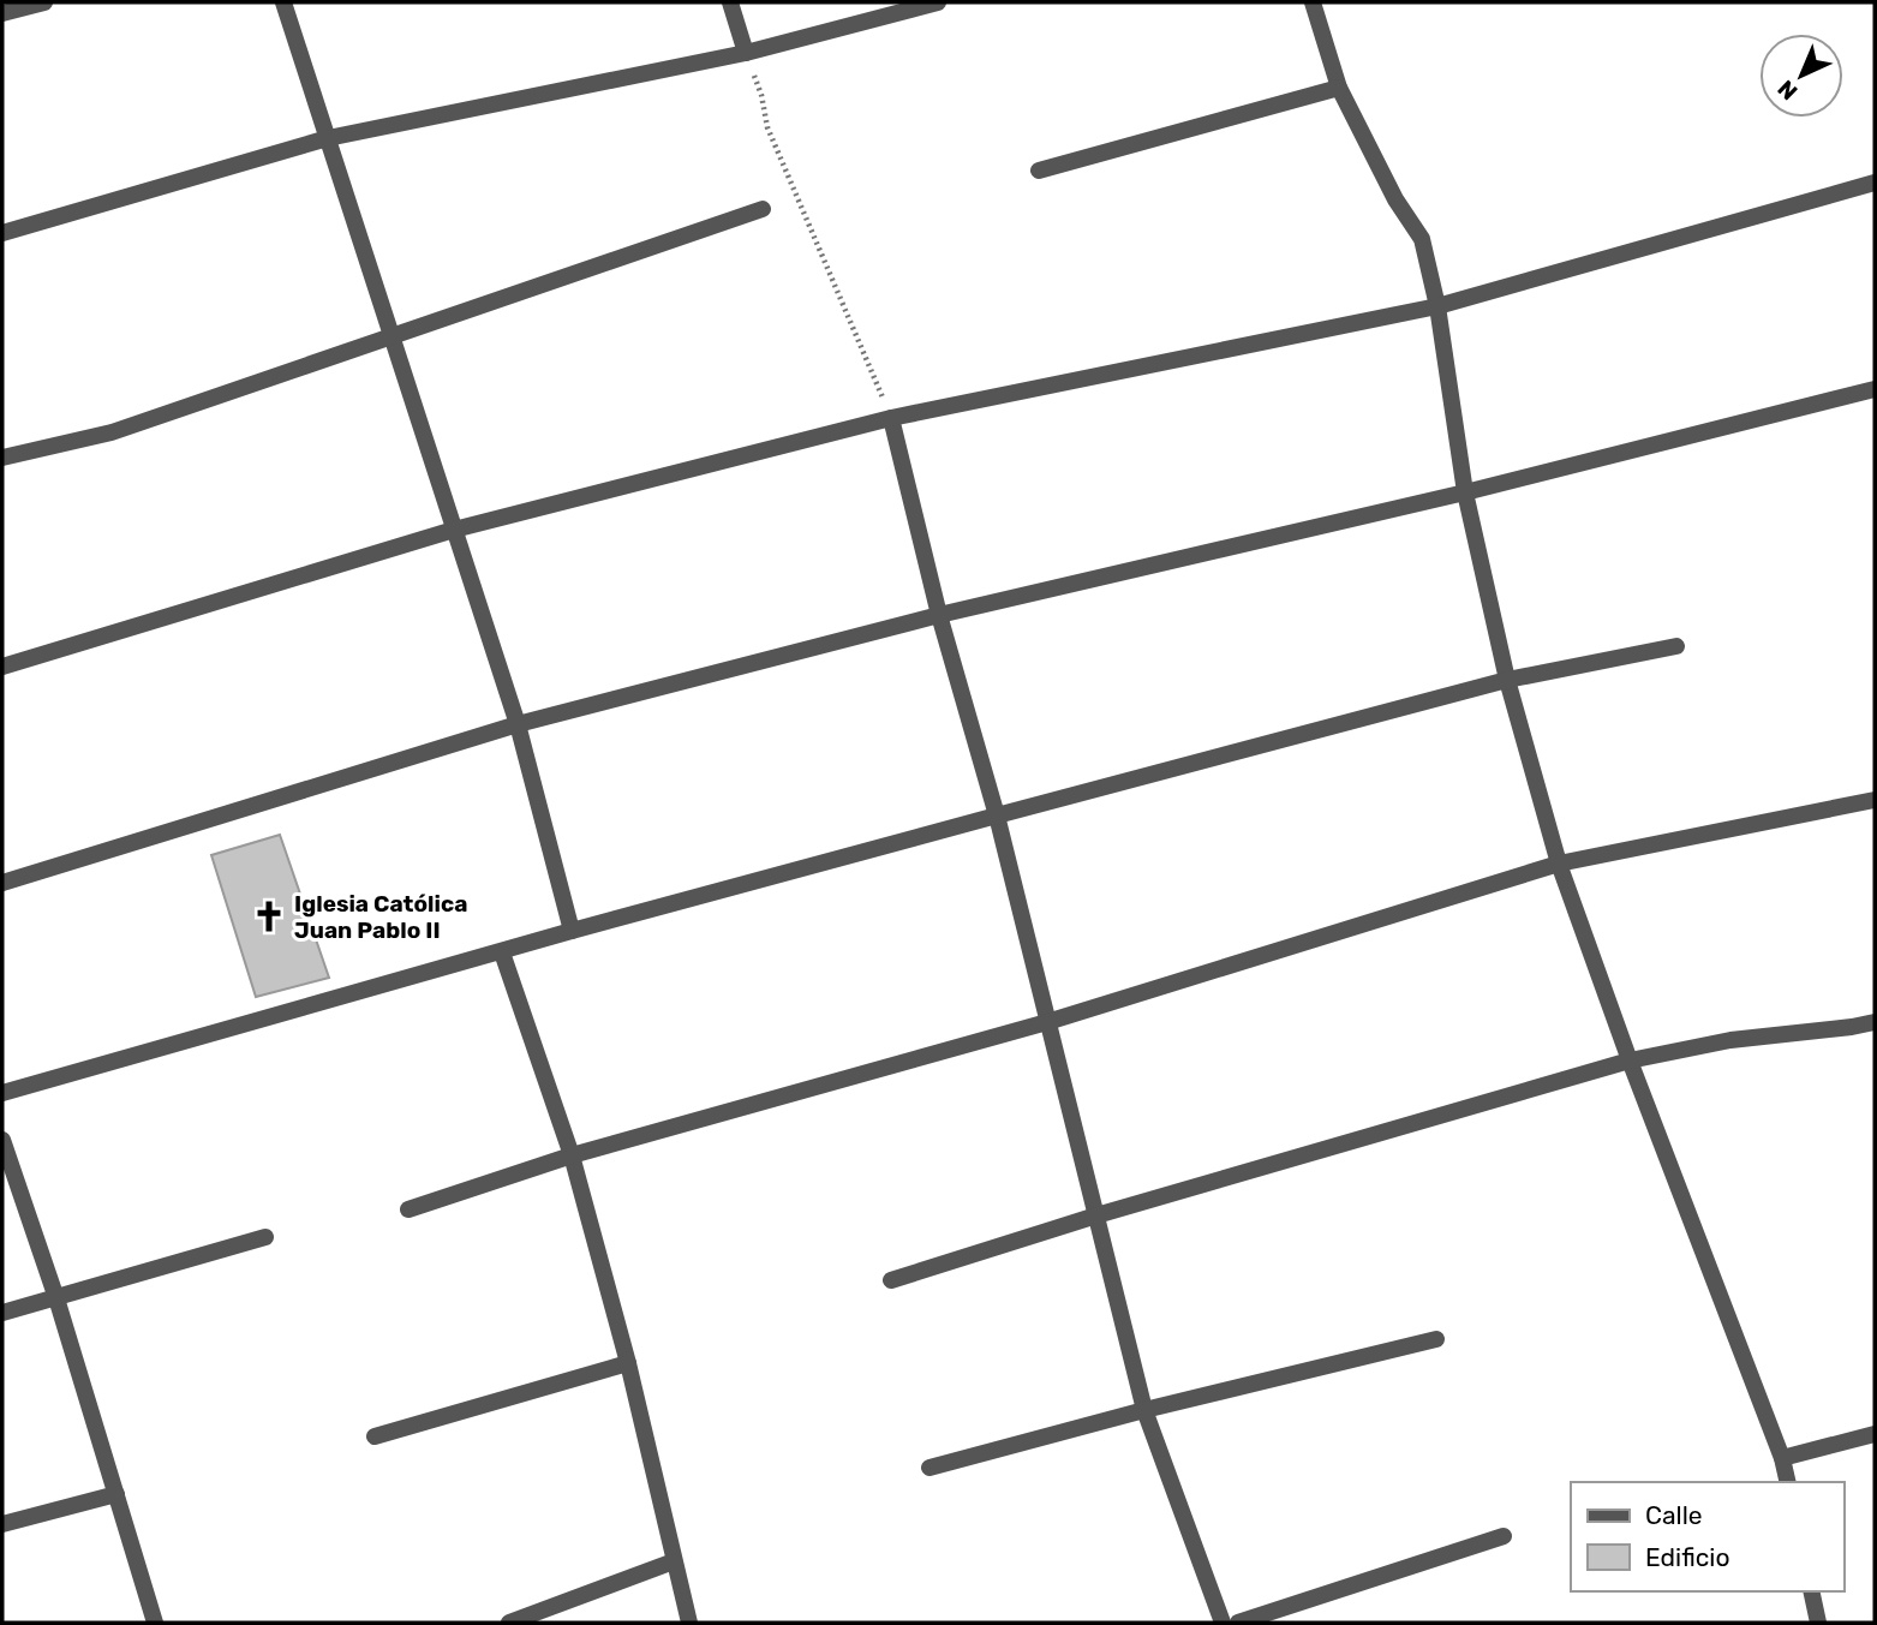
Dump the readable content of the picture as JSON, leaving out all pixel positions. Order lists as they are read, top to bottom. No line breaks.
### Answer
{"places":{"church":["Iglesia Católica Juan Pablo II"]},"legend":["Calle","Edificio"],"north":"bottom left"}
